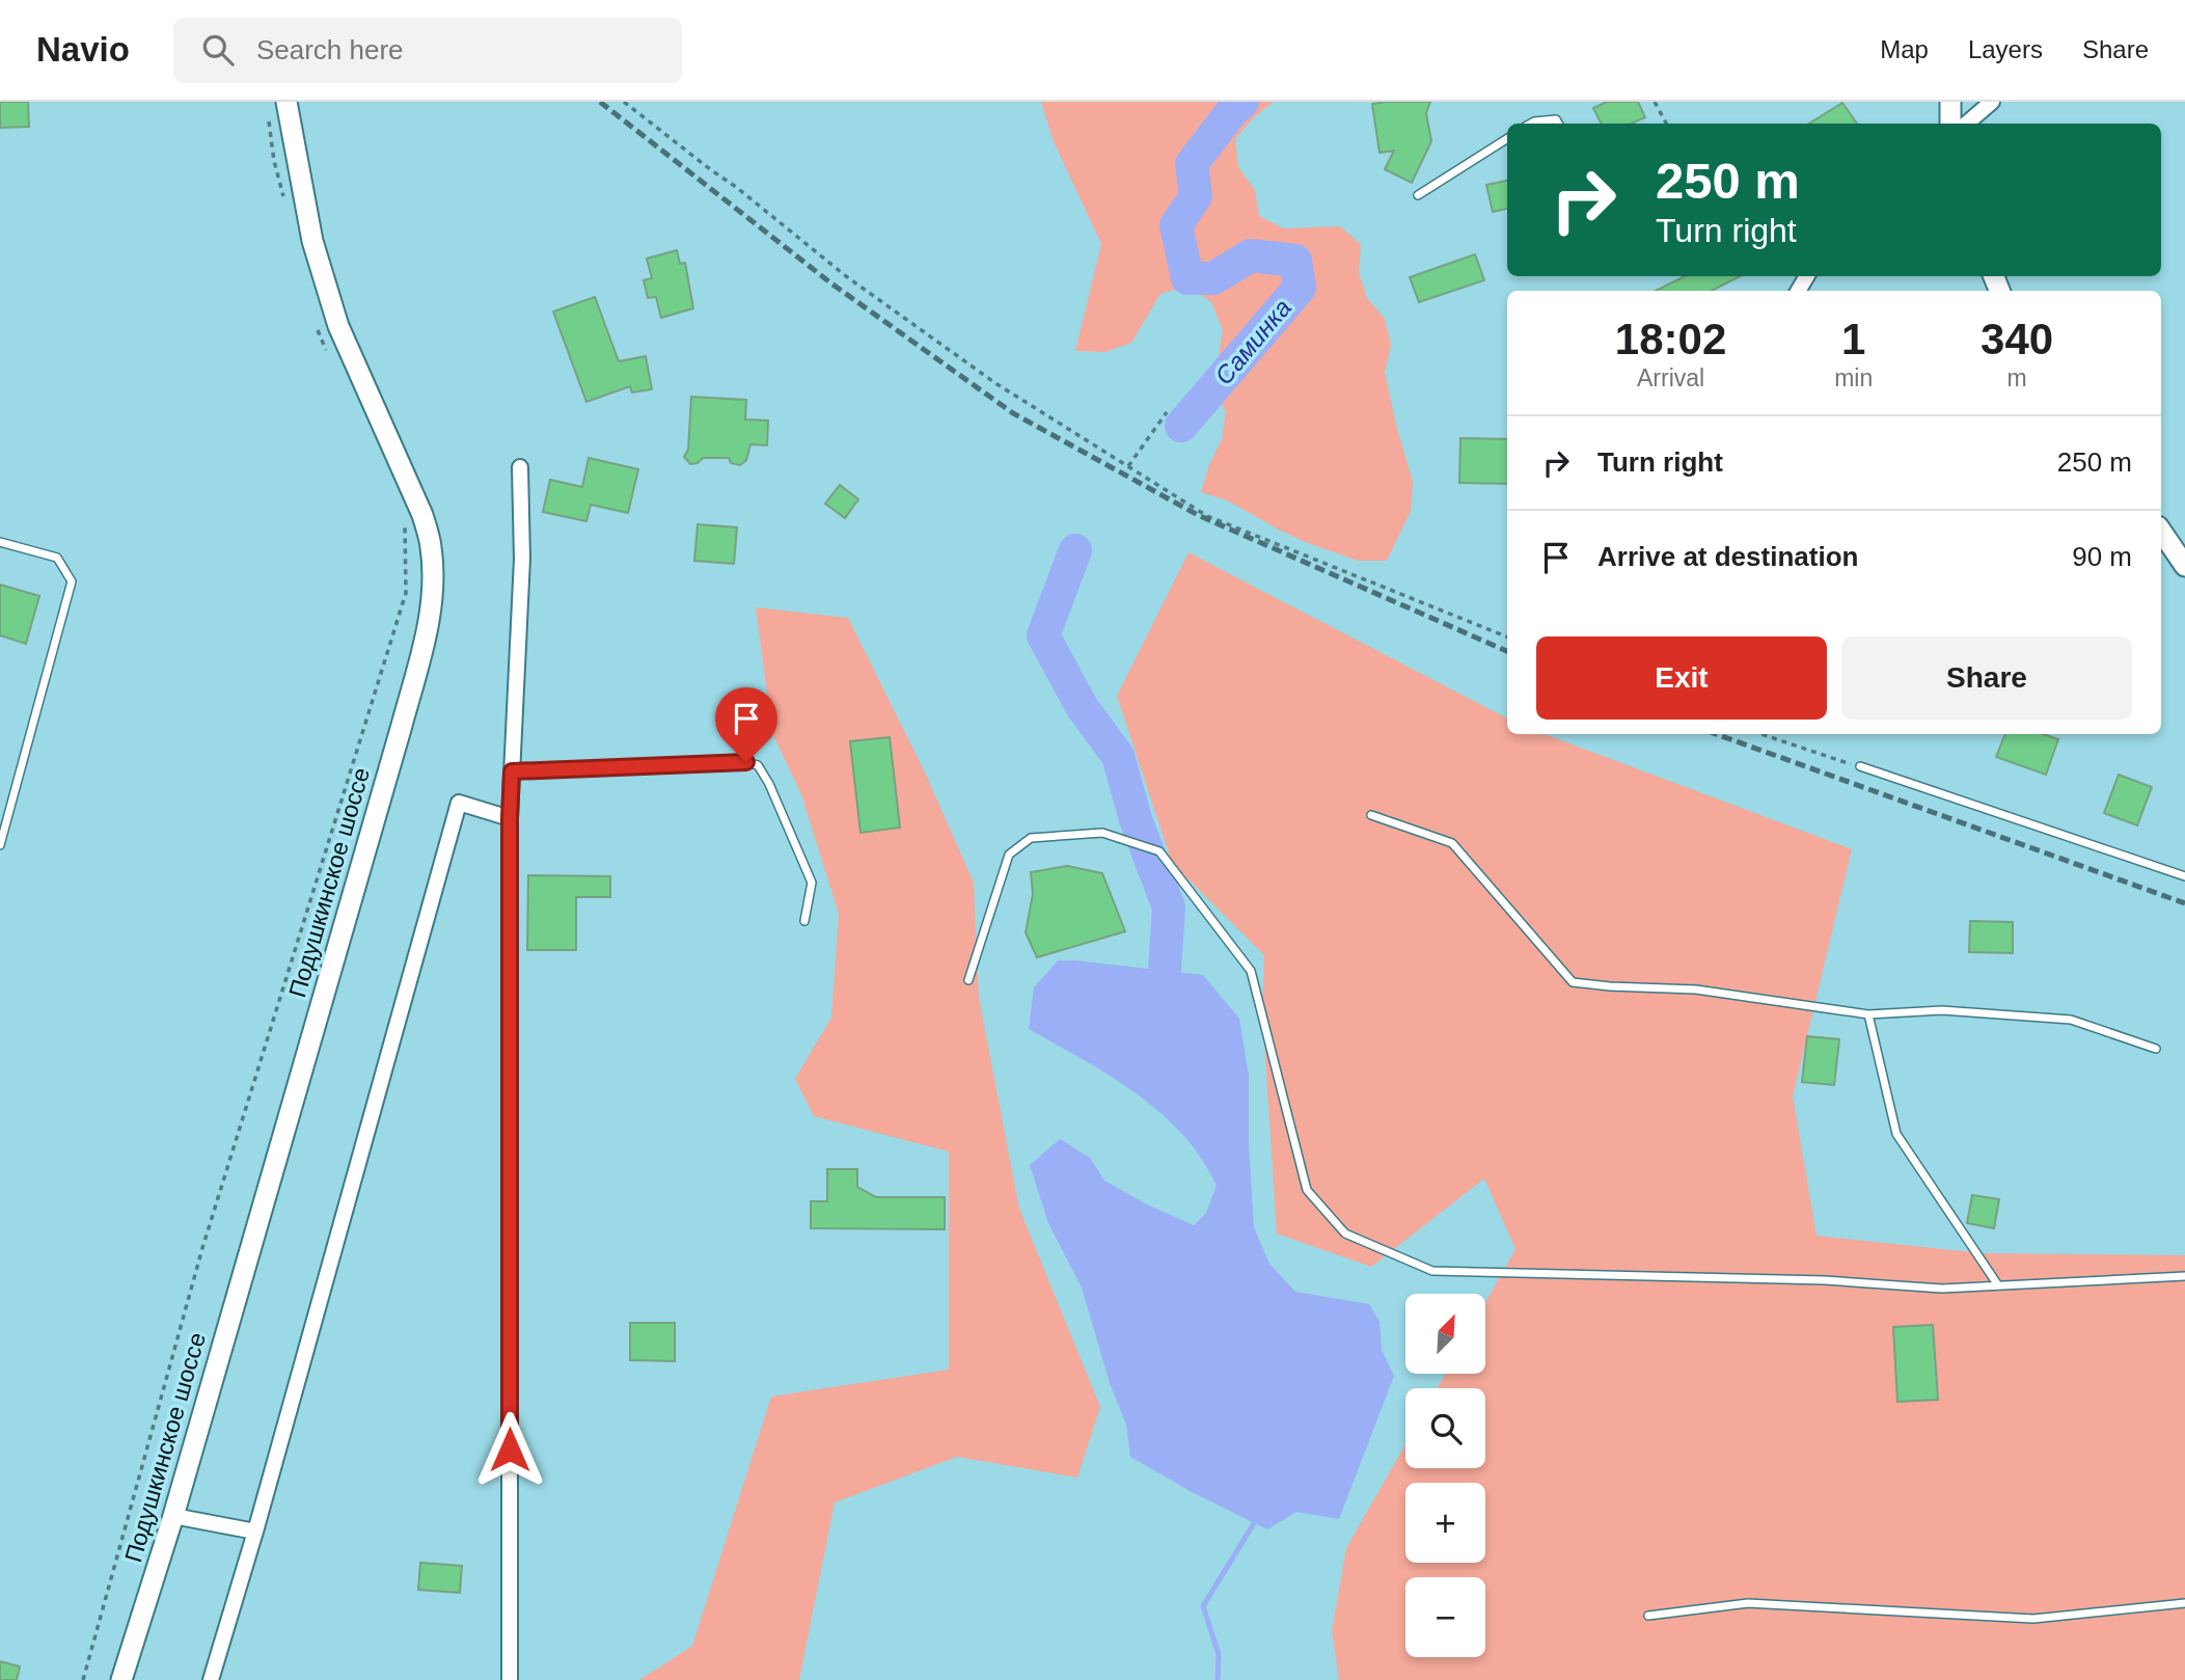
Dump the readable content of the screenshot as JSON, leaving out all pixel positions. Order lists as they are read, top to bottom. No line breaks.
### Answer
{"streets":{"main road":["Подушкинское шоссе"]},"water":["Саминка"],"north":"top right","page":{"header":"Navio","search":"Search here","nav":["Map","Layers","Share"],"turn":["250 m","Turn right"],"eta":["18:02","Arrival","1","min","340","m"],"list":[{"name":"Turn right","value":"250 m"},{"name":"Arrive at destination","value":"90 m"}],"buttons":["Exit","Share"],"map_buttons":["+","−"]}}
